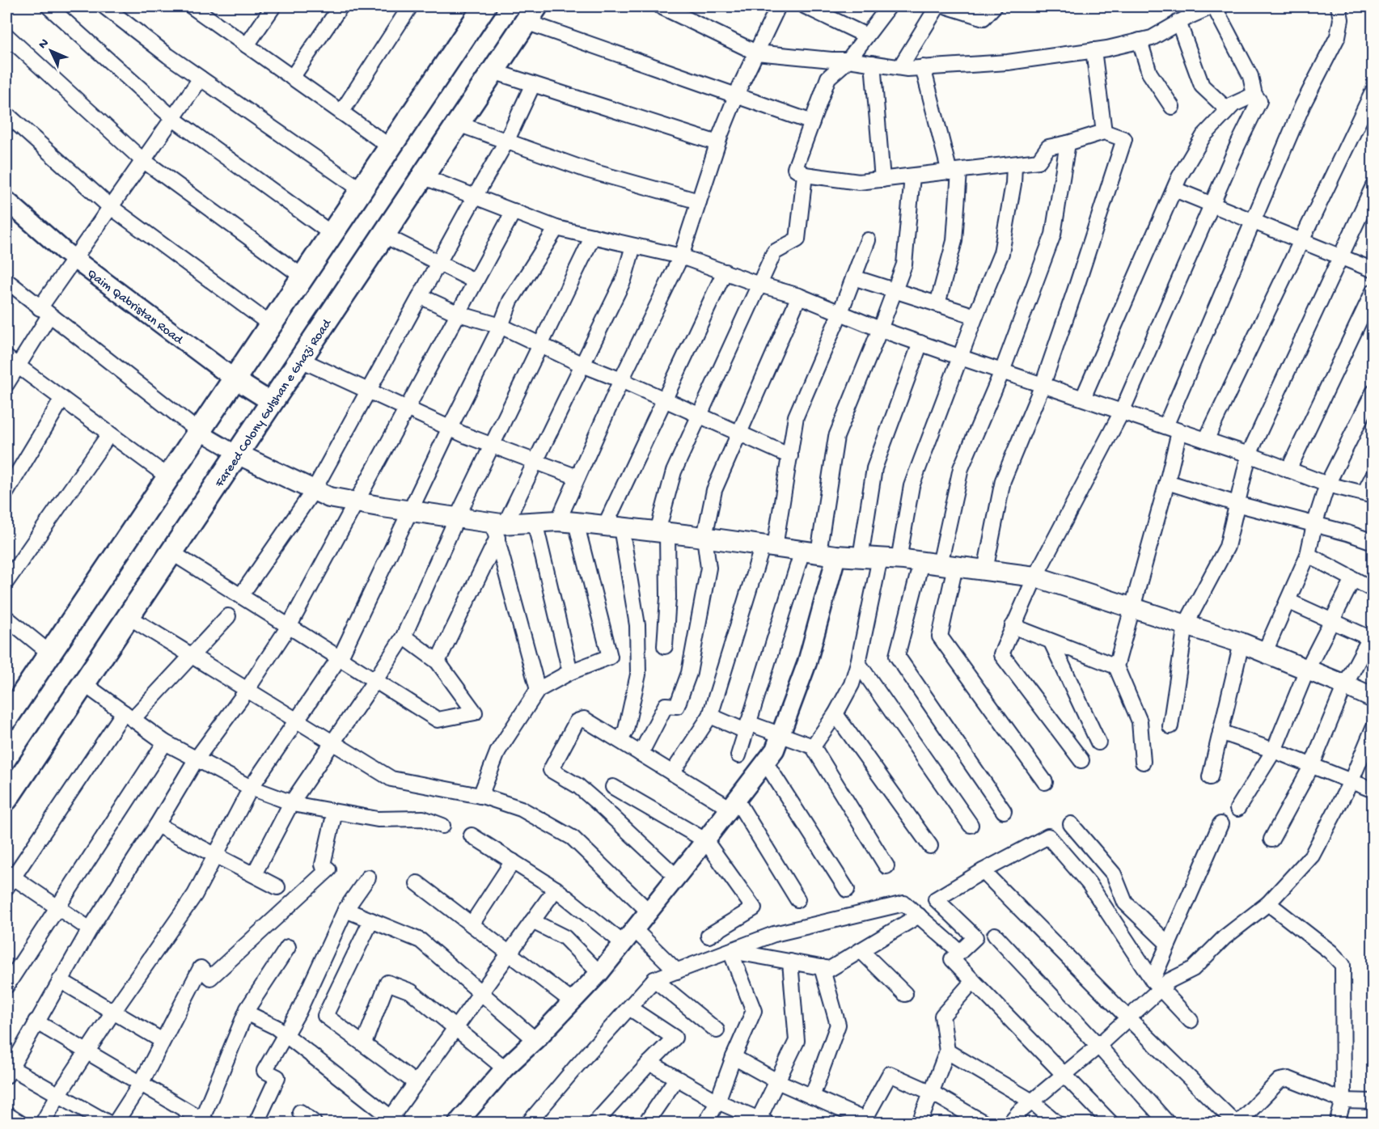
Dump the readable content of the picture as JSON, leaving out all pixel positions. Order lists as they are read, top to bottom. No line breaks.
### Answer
{"streets":{"main road":["Fareed Colony Gulshan e Ghazi Road"],"street":["Qaim Qabristan Road"]},"crossings":[["Qaim Qabristan Road","Fareed Colony Gulshan e Ghazi Road"]],"north":"top left"}
